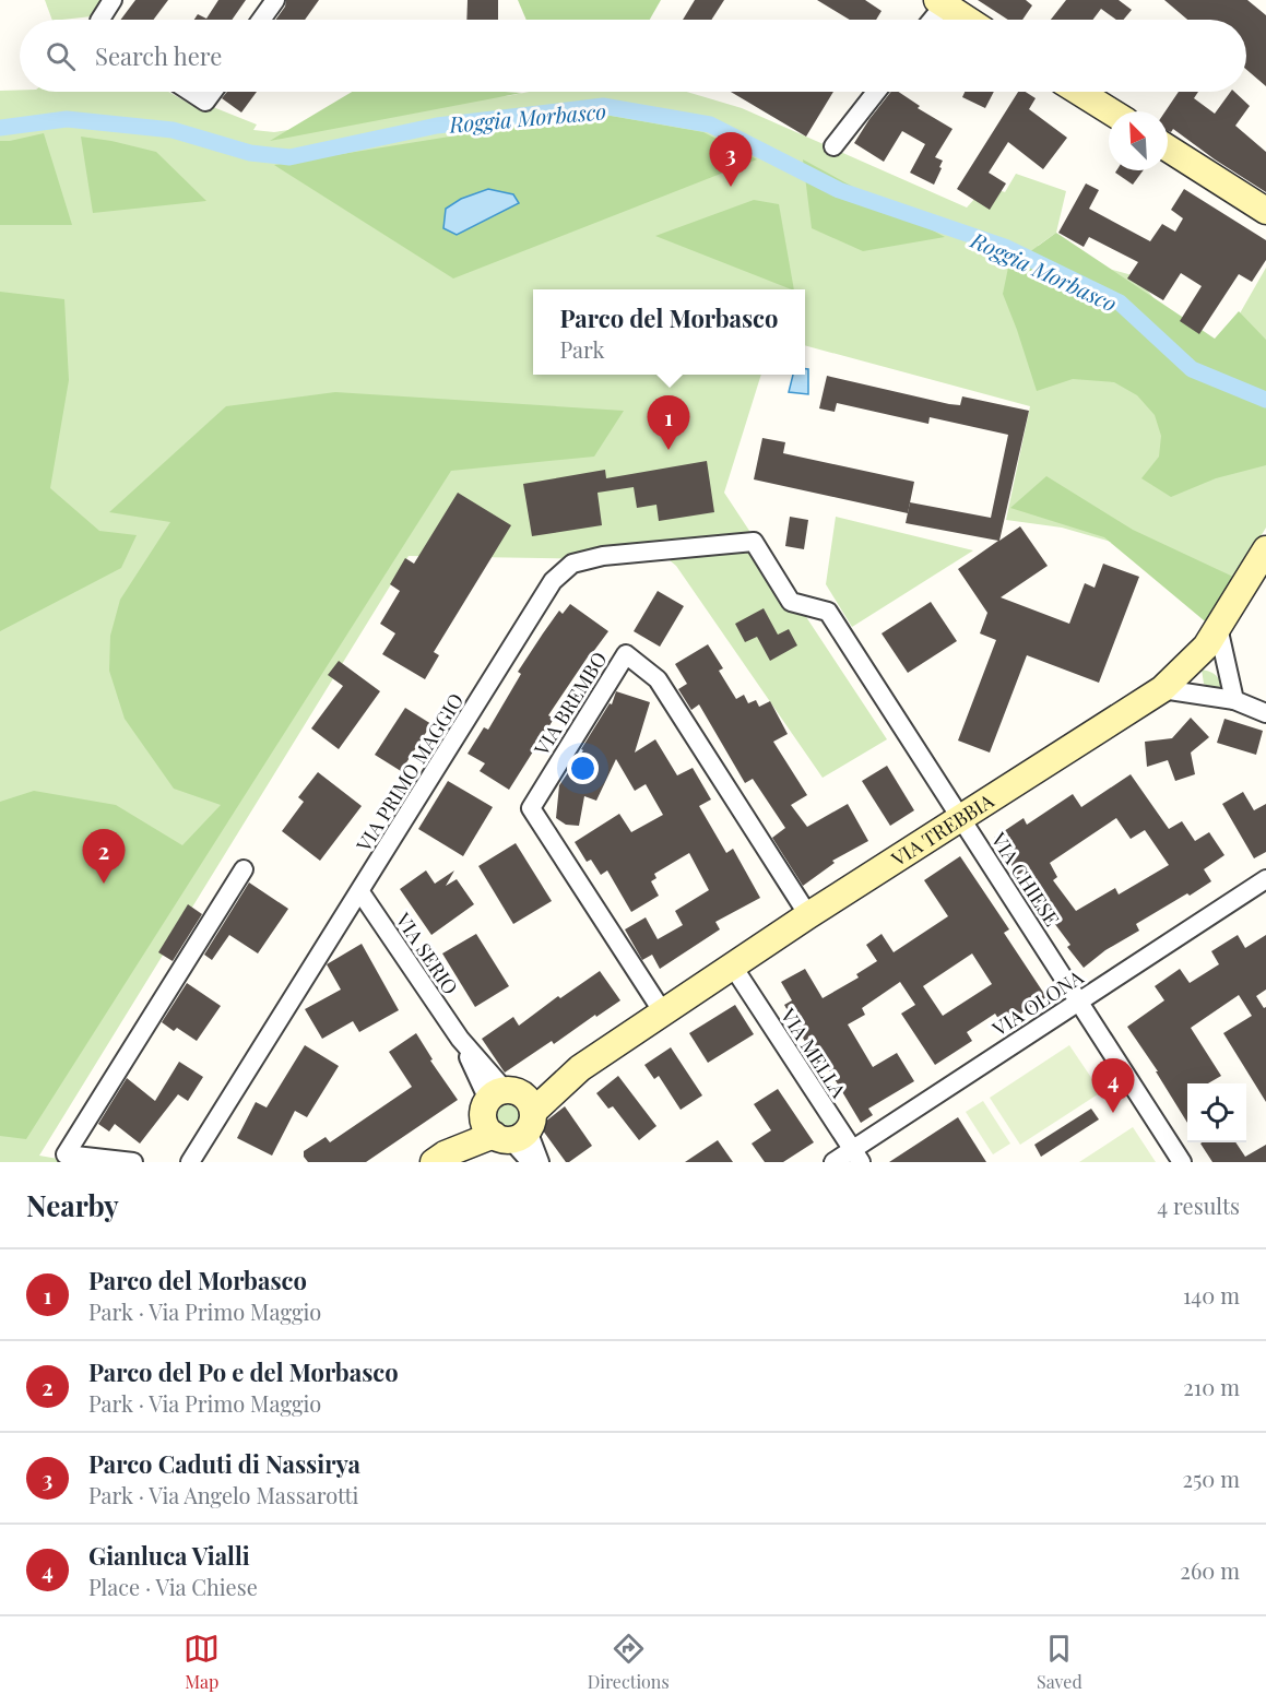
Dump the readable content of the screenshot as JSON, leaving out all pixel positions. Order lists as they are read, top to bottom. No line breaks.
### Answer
{"streets":{"street":["VIA BREMBO","VIA PRIMO MAGGIO","VIA TREBBIA","VIA CHIESE","VIA SERIO","VIA OLONA","VIA MELLA"]},"crossings":[["VIA BREMBO","VIA TREBBIA"],["VIA PRIMO MAGGIO","VIA CHIESE"],["VIA PRIMO MAGGIO","VIA SERIO"],["VIA TREBBIA","VIA CHIESE"],["VIA TREBBIA","VIA SERIO"],["VIA TREBBIA","VIA MELLA"],["VIA CHIESE","VIA OLONA"],["VIA OLONA","VIA MELLA"]],"water":["Roggia Morbasco"],"north":"top left","page":{"search":"Search here","pins":["3","1","2","4"],"popup":["Parco del Morbasco","Park"],"heading":["Nearby","4 results"],"list":[{"mark":"1","name":"Parco del Morbasco","note":"Park · Via Primo Maggio","value":"140 m"},{"mark":"2","name":"Parco del Po e del Morbasco","note":"Park · Via Primo Maggio","value":"210 m"},{"mark":"3","name":"Parco Caduti di Nassirya","note":"Park · Via Angelo Massarotti","value":"250 m"},{"mark":"4","name":"Gianluca Vialli","note":"Place · Via Chiese","value":"260 m"}],"nav":["Map","Directions","Saved"]}}
